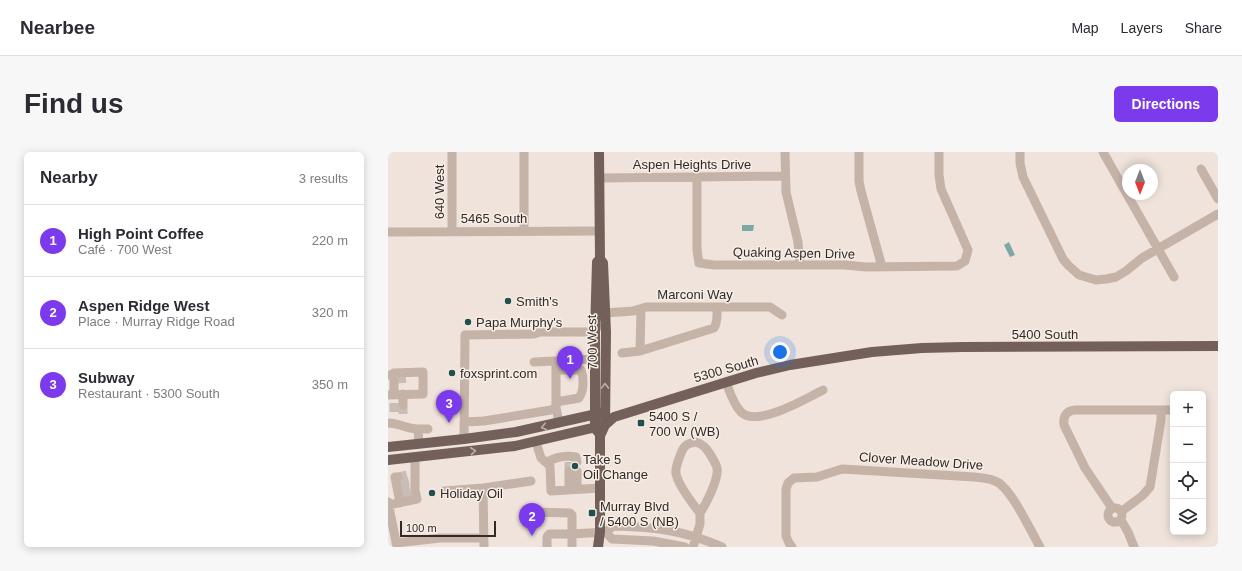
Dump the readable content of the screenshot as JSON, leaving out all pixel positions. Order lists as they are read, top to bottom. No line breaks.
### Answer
{"streets":{"main road":["5400 South","700 West","5300 South"],"street":["Aspen Heights Drive","640 West","5465 South","Quaking Aspen Drive","Marconi Way","Clover Meadow Drive"]},"crossings":[["Aspen Heights Drive","Quaking Aspen Drive"],["Aspen Heights Drive","700 West"],["640 West","5465 South"],["5465 South","700 West"],["Marconi Way","700 West"],["5400 South","5300 South"],["700 West","5300 South"]],"places":{"other":["Smith's","Papa Murphy's","foxsprint.com","Take 5 Oil Change","Holiday Oil"],"transit":["5400 S / 700 W (WB)","Murray Blvd / 5400 S (NB)"]},"scale_bar":"100 m","north":"bottom","page":{"header":"Nearbee","nav":["Map","Layers","Share"],"buttons":"Directions","title":"Find us","heading":["Nearby","3 results"],"list":[{"mark":"1","name":"High Point Coffee","note":"Café · 700 West","value":"220 m"},{"mark":"2","name":"Aspen Ridge West","note":"Place · Murray Ridge Road","value":"320 m"},{"mark":"3","name":"Subway","note":"Restaurant · 5300 South","value":"350 m"}],"pins":["1","3","2"],"map_buttons":["+","−"],"scale":"100 m"}}
